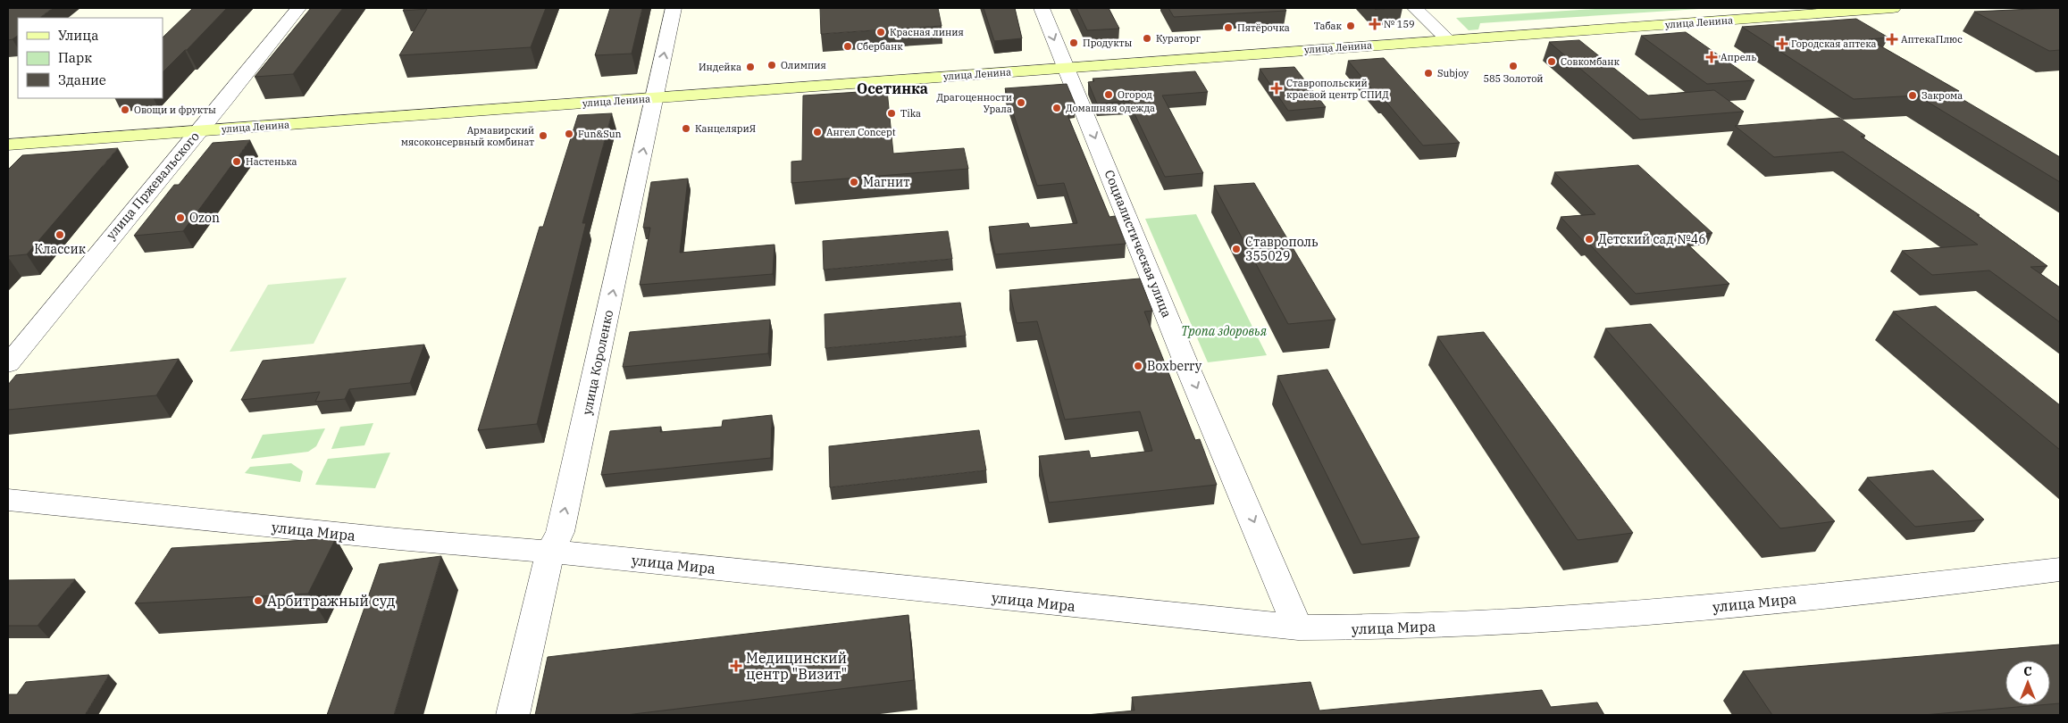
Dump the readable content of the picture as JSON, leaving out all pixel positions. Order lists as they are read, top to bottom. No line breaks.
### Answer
{"streets":{"main road":["улица Ленина"],"street":["улица Пржевальского","Социалистическая улица","улица Короленко","улица Мира"]},"crossings":[["улица Ленина","улица Пржевальского"],["улица Ленина","Социалистическая улица"],["улица Ленина","улица Короленко"],["Социалистическая улица","улица Мира"],["улица Короленко","улица Мира"]],"one_way":["Социалистическая улица","улица Короленко"],"districts":["Осетинка"],"parks":["Тропа здоровья"],"places":{"health":["№ 159","АптекаПлюс","Городская аптека","Апрель","Ставропольский краевой центр СПИД","Медицинский центр \"Визит\""],"other":["Табак","Пятёрочка","Красная линия","Кураторг","Продукты","Сбербанк","Совкомбанк","Олимпия","585 Золотой","Индейка","Subjoy","Огород","Закрома","Драгоценности Урала","Домашняя одежда","Овощи и фрукты","Tika","КанцеляриЯ","Ангел Concept","Fun&Sun","Армавирский мясоконсервный комбинат","Настенька","Магнит","Ozon","Классик","Детский сад №46","Ставрополь 355029","Boxberry","Арбитражный суд"]},"legend":["Улица","Парк","Здание"],"north":"top"}
